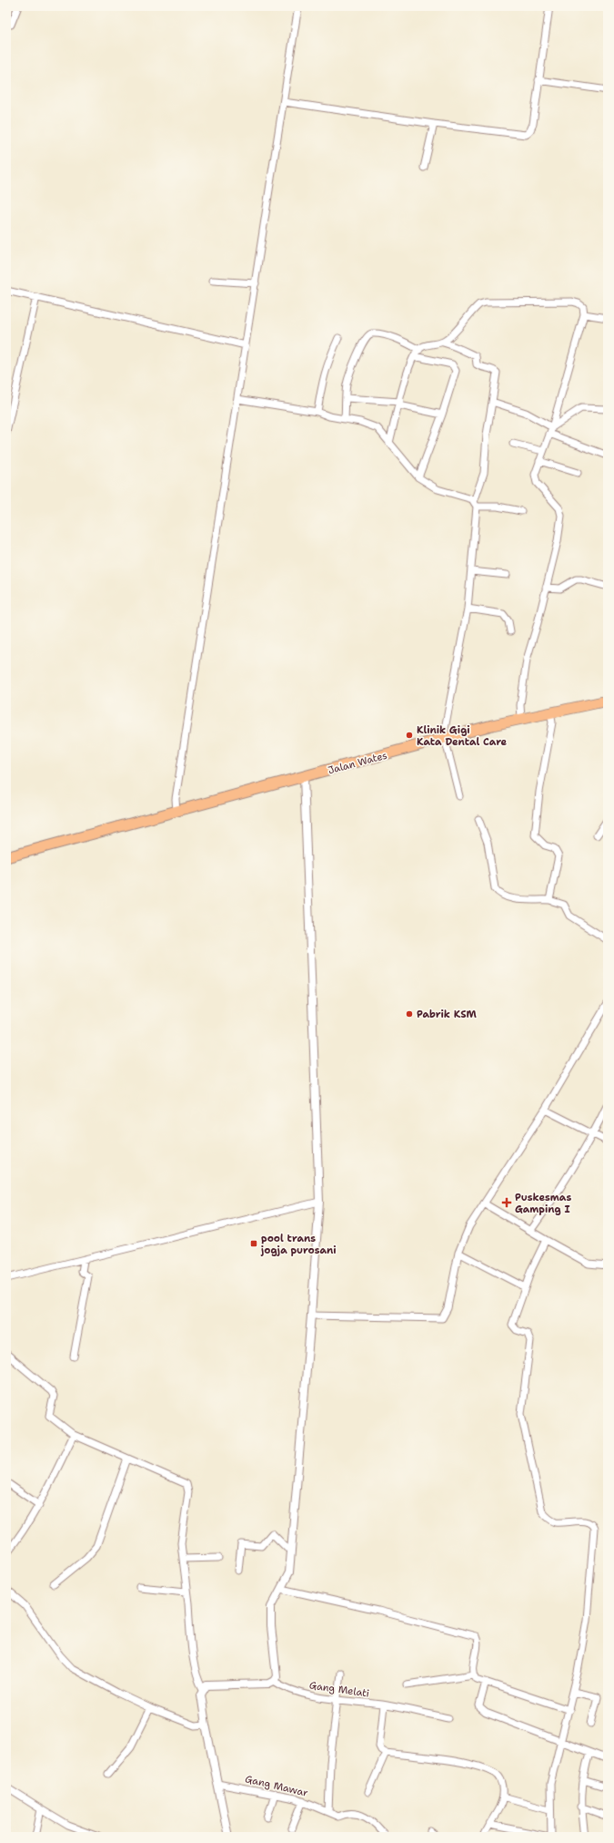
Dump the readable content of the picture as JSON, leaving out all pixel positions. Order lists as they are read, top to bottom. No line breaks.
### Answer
{"streets":{"highway":["Jalan Wates"],"street":["Gang Melati","Gang Mawar"]},"places":{"other":["Klinik Gigi Kata Dental Care","Pabrik KSM"],"health":["Puskesmas Gamping I"],"transit":["pool trans jogja purosani"]}}
